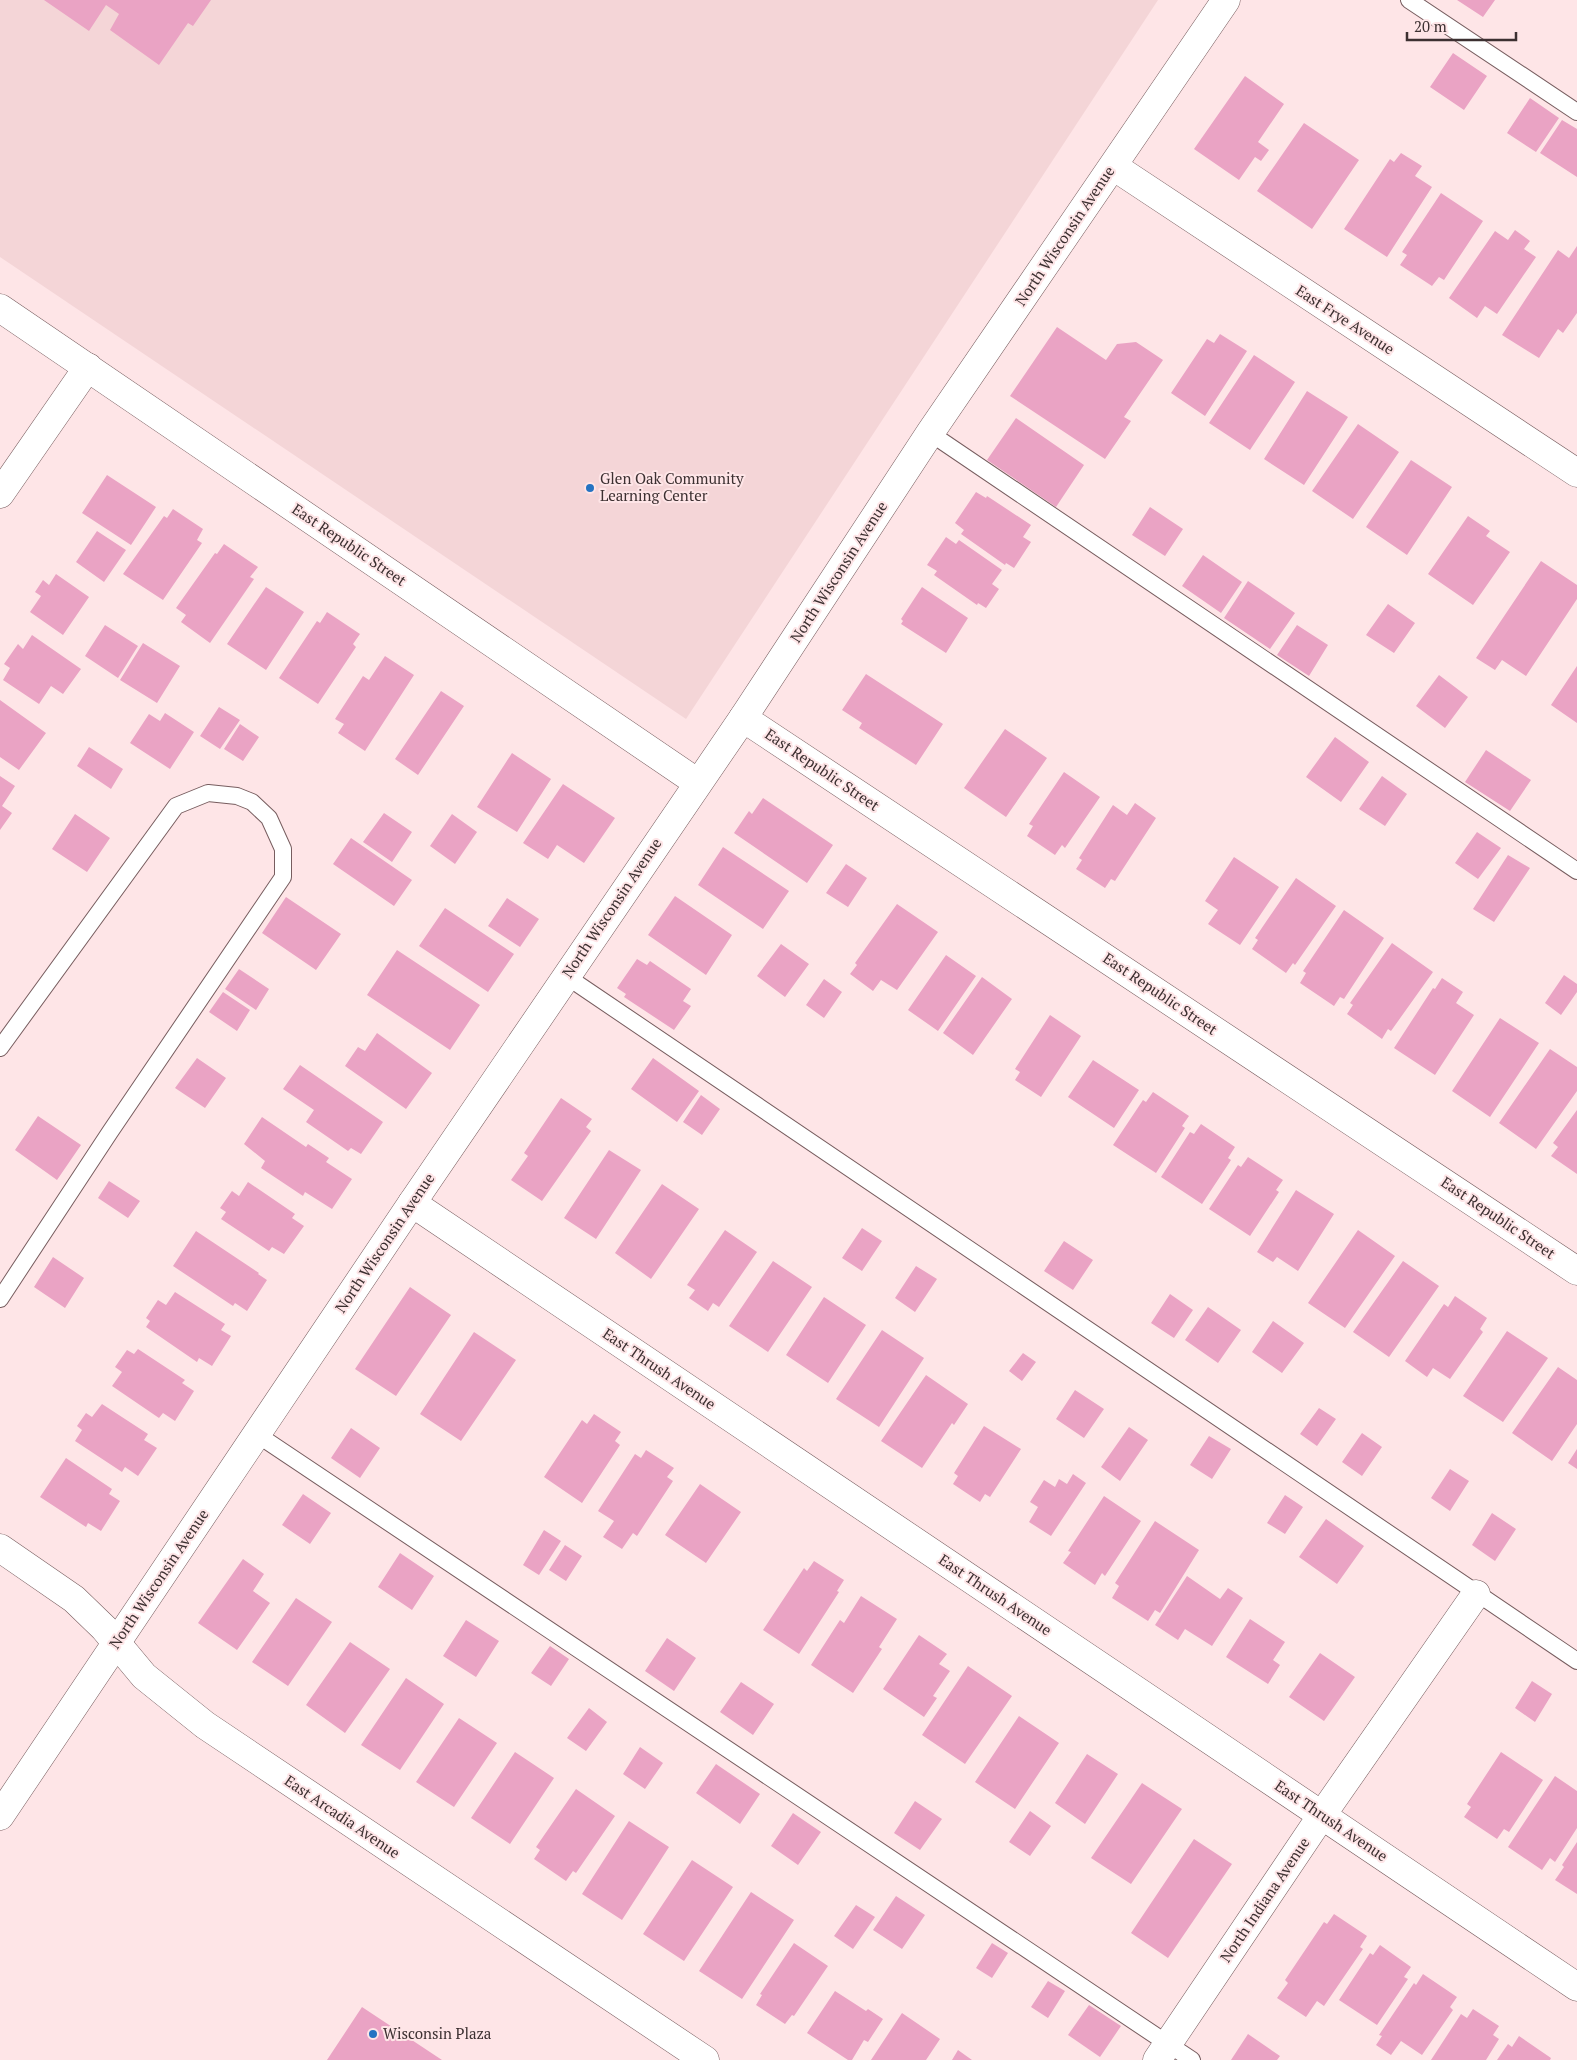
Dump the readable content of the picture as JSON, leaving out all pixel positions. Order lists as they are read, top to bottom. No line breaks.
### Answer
{"streets":{"street":["North Wisconsin Avenue","East Frye Avenue","East Republic Street","East Thrush Avenue","East Arcadia Avenue","North Indiana Avenue"]},"crossings":[["North Wisconsin Avenue","East Frye Avenue"],["North Wisconsin Avenue","East Republic Street"],["North Wisconsin Avenue","East Thrush Avenue"],["North Wisconsin Avenue","East Arcadia Avenue"],["East Thrush Avenue","North Indiana Avenue"]],"places":["Glen Oak Community Learning Center","Wisconsin Plaza"],"scale_bar":"20 m"}
